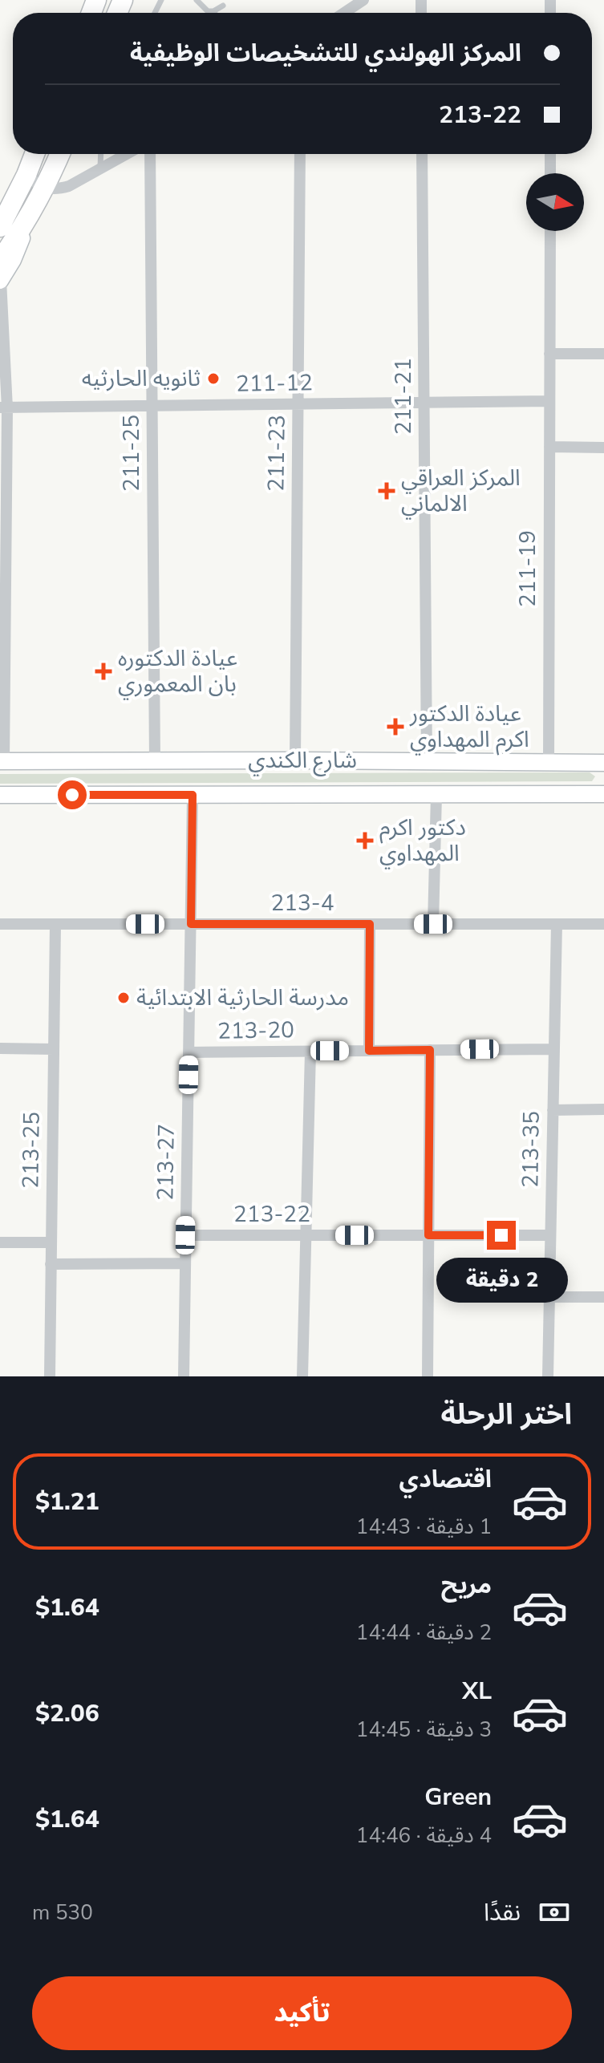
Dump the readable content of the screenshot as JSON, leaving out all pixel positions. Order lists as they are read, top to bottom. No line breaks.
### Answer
{"streets":{"street":["211-12","211-21","211-25","211-23","211-19","شارع الكندي","213-4","213-20","213-35","213-25","213-27","213-22"]},"crossings":[["211-12","211-21"],["211-12","211-25"],["211-12","211-23"],["211-12","211-19"],["211-21","شارع الكندي"],["211-25","شارع الكندي"],["211-23","شارع الكندي"],["211-19","شارع الكندي"],["شارع الكندي","213-27"],["213-4","213-35"],["213-4","213-25"],["213-4","213-27"],["213-20","213-35"],["213-20","213-27"],["213-35","213-22"],["213-27","213-22"]],"places":{"other":["ثانويه الحارثيه","مدرسة الحارثية الابتدائية"],"health":["المركز العراقي الالماني","عيادة الدكتوره بان المعموري","عيادة الدكتور اكرم المهداوي","دكتور اكرم المهداوي"]},"north":"right","page":{"banner":["المركز الهولندي للتشخيصات الوظيفية","213-22"],"bubble":"2 دقيقة","heading":"اختر الرحلة","list":[{"name":"اقتصادي","note":"1 دقيقة · 14:43","value":"$1.21"},{"name":"مريح","note":"2 دقيقة · 14:44","value":"$1.64"},{"name":"XL","note":"3 دقيقة · 14:45","value":"$2.06"},{"name":"Green","note":"4 دقيقة · 14:46","value":"$1.64"}],"pay":["نقدًا","530 m"],"buttons":"تأكيد"}}
